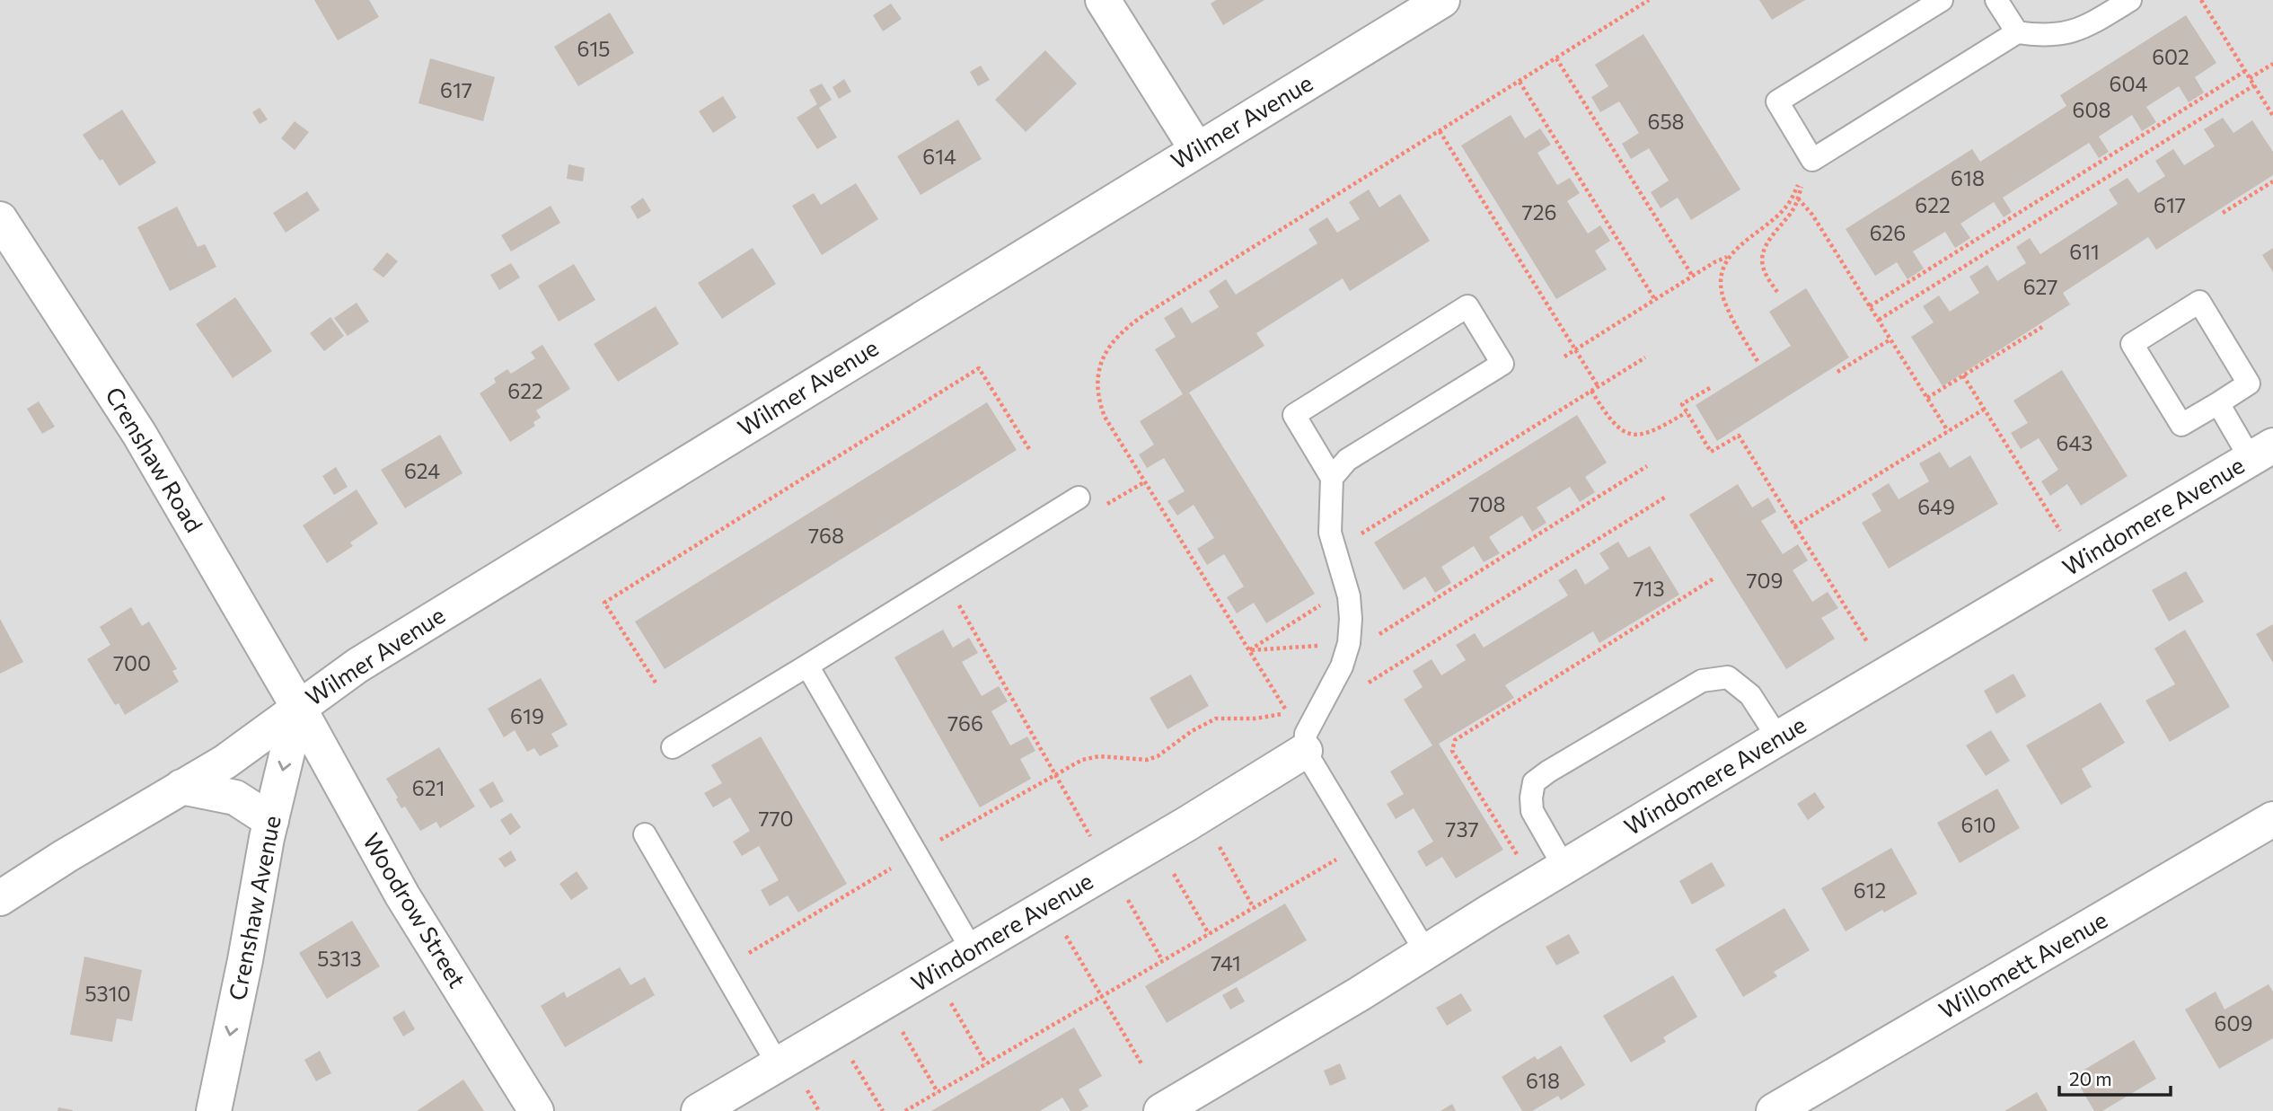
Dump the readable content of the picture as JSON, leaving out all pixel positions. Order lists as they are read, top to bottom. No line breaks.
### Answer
{"streets":{"street":["Wilmer Avenue","Crenshaw Road","Windomere Avenue","Crenshaw Avenue","Woodrow Street","Willomett Avenue"]},"crossings":[["Wilmer Avenue","Crenshaw Road"],["Wilmer Avenue","Crenshaw Avenue"],["Wilmer Avenue","Woodrow Street"],["Crenshaw Road","Crenshaw Avenue"],["Crenshaw Road","Woodrow Street"],["Crenshaw Avenue","Woodrow Street"]],"one_way":["Crenshaw Avenue"],"house_numbers":["615","602","604","617","608","658","614","618","622","617","726","626","611","627","622","643","624","708","649","768","709","713","700","619","766","621","770","610","737","612","5313","741","5310","609","618"],"scale_bar":"20 m"}
